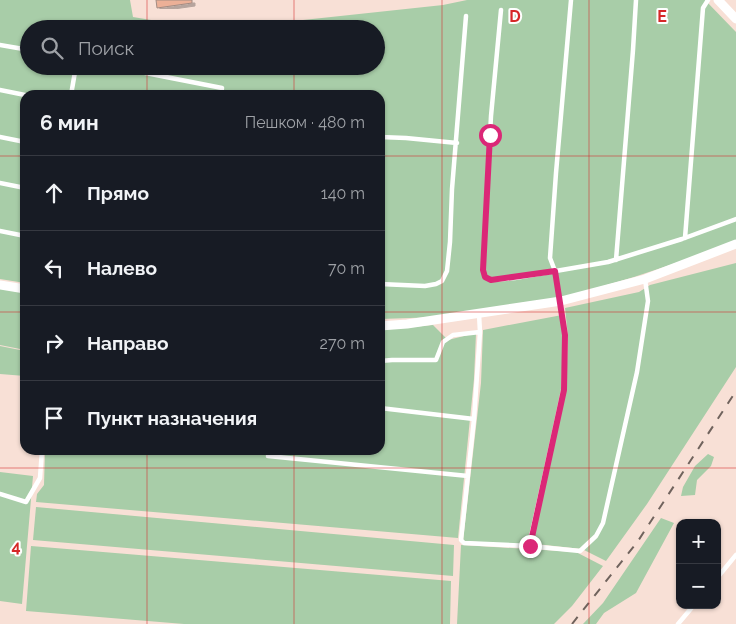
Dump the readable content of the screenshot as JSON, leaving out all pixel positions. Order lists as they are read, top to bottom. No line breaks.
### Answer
{"page":{"search":"Поиск","heading":["6 мин","Пешком · 480 m"],"list":[["Прямо","140 m"],["Налево","70 m"],["Направо","270 m"],"Пункт назначения"],"map_buttons":["+","−"]},"grid":{"columns":["D","E"],"rows":["4"]}}
